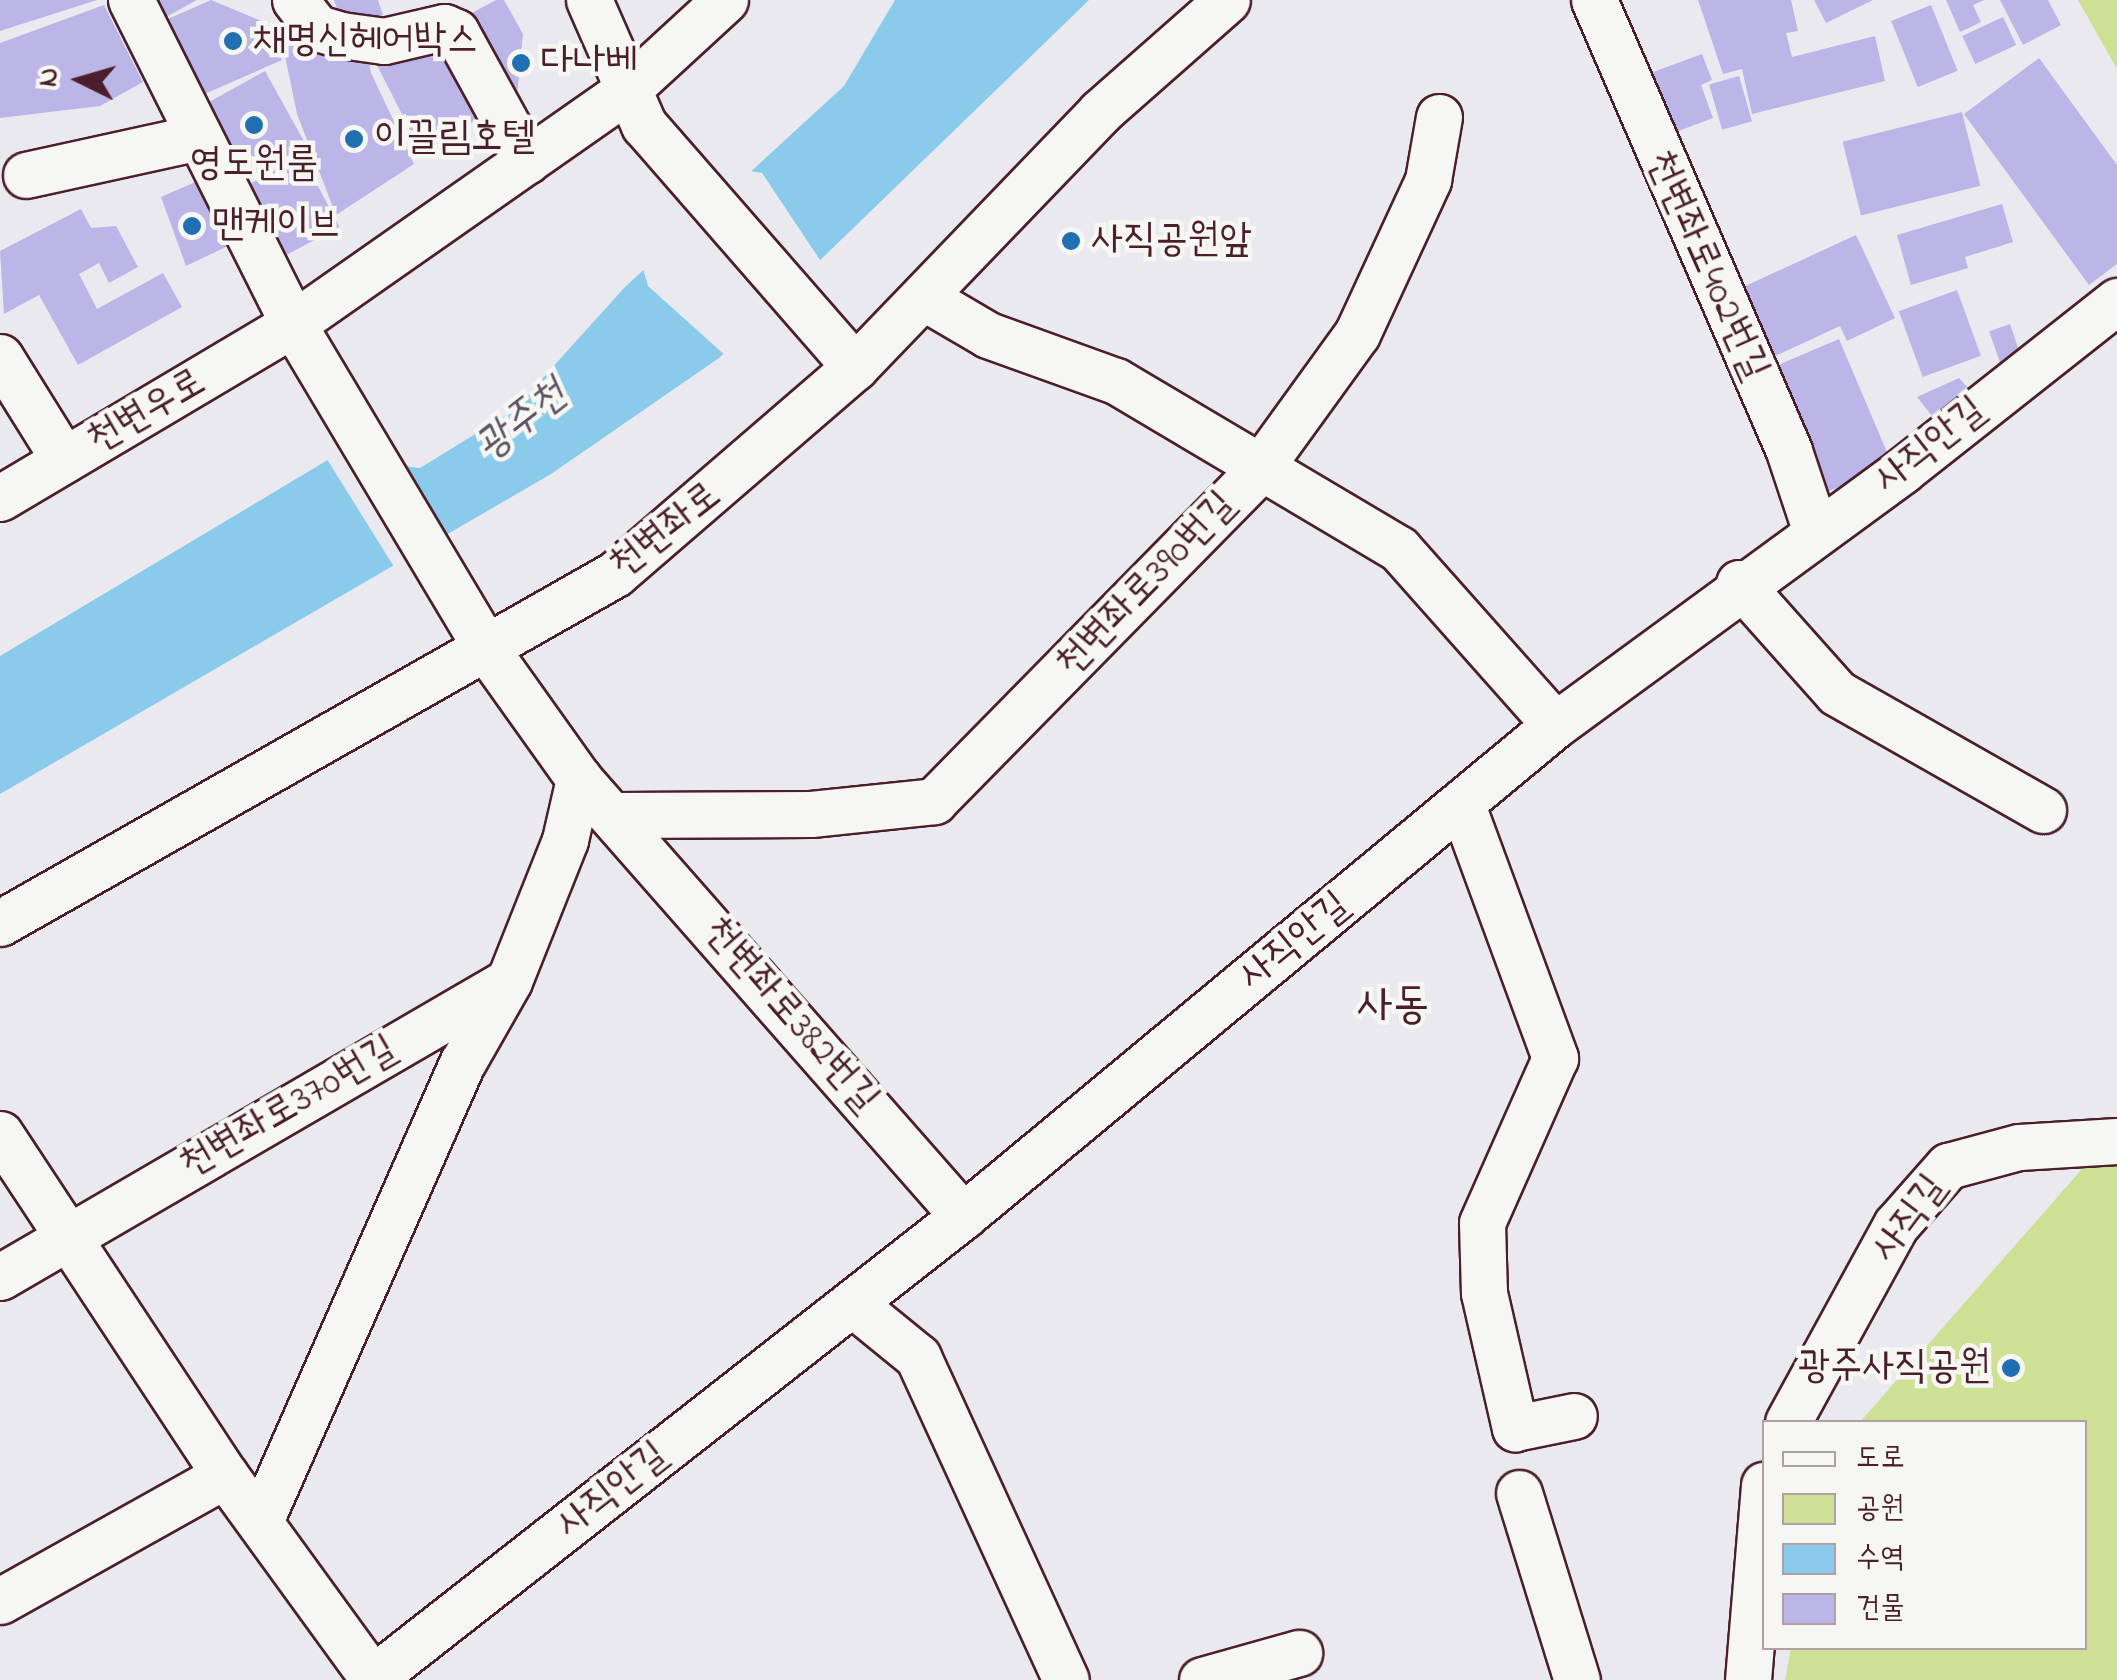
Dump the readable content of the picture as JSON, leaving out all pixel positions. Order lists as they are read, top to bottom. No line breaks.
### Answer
{"streets":{"street":["천변좌로402번길","천변우로","사직안길","천변좌로","천변좌로390번길","천변좌로382번길","천변좌로370번길","사직길"]},"crossings":[["천변좌로402번길","사직안길"],["천변우로","천변좌로382번길"],["사직안길","천변좌로390번길"],["사직안길","천변좌로382번길"],["천변좌로","천변좌로390번길"],["천변좌로","천변좌로382번길"],["천변좌로390번길","천변좌로382번길"]],"districts":["사동"],"water":["광주천"],"places":["채명신헤어박스","다나베","영도원룸","이끌림호텔","맨케이브","사직공원앞","광주사직공원"],"legend":["도로","공원","수역","건물"],"north":"left"}
